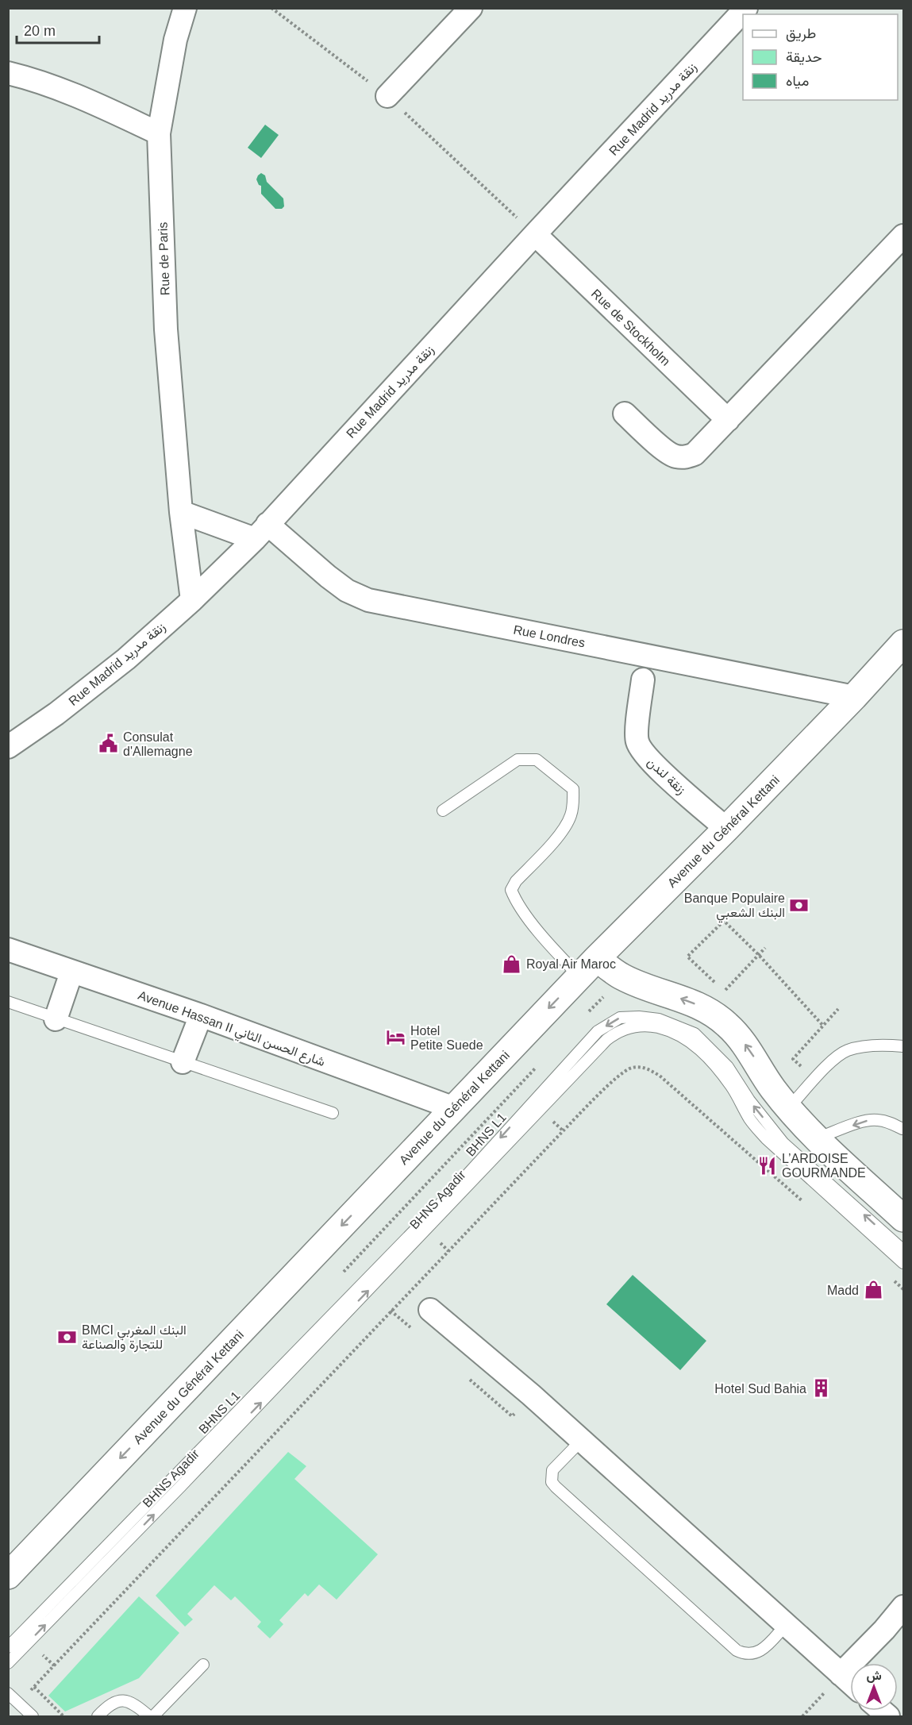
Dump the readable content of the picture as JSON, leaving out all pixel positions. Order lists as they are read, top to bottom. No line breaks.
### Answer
{"streets":{"street":["Rue Madrid زنقة مدريد","Rue de Paris","Rue de Stockholm","Rue Londres","زنقة لندن","Avenue du Général Kettani","Avenue Hassan II شارع الحسن الثاني"],"lane":["BHNS L1","BHNS Agadir"]},"crossings":[["Rue Madrid زنقة مدريد","Rue de Paris"],["Rue Madrid زنقة مدريد","Rue de Stockholm"],["Rue Madrid زنقة مدريد","Rue Londres"],["Rue Londres","Avenue du Général Kettani"],["زنقة لندن","Avenue du Général Kettani"],["Avenue du Général Kettani","Avenue Hassan II شارع الحسن الثاني"]],"one_way":["Avenue du Général Kettani"],"places":{"public building":["Consulat d'Allemagne"],"bank":["Banque Populaire البنك الشعبي","BMCI البنك المغربي للتجارة والصناعة"],"shop":["Royal Air Maroc","Madd"],"hotel":["Hotel Petite Suede"],"restaurant":["L’ARDOISE GOURMANDE"],"building":["Hotel Sud Bahia"]},"legend":["طريق","حديقة","مياه"],"scale_bar":"20 m","north":"top"}
